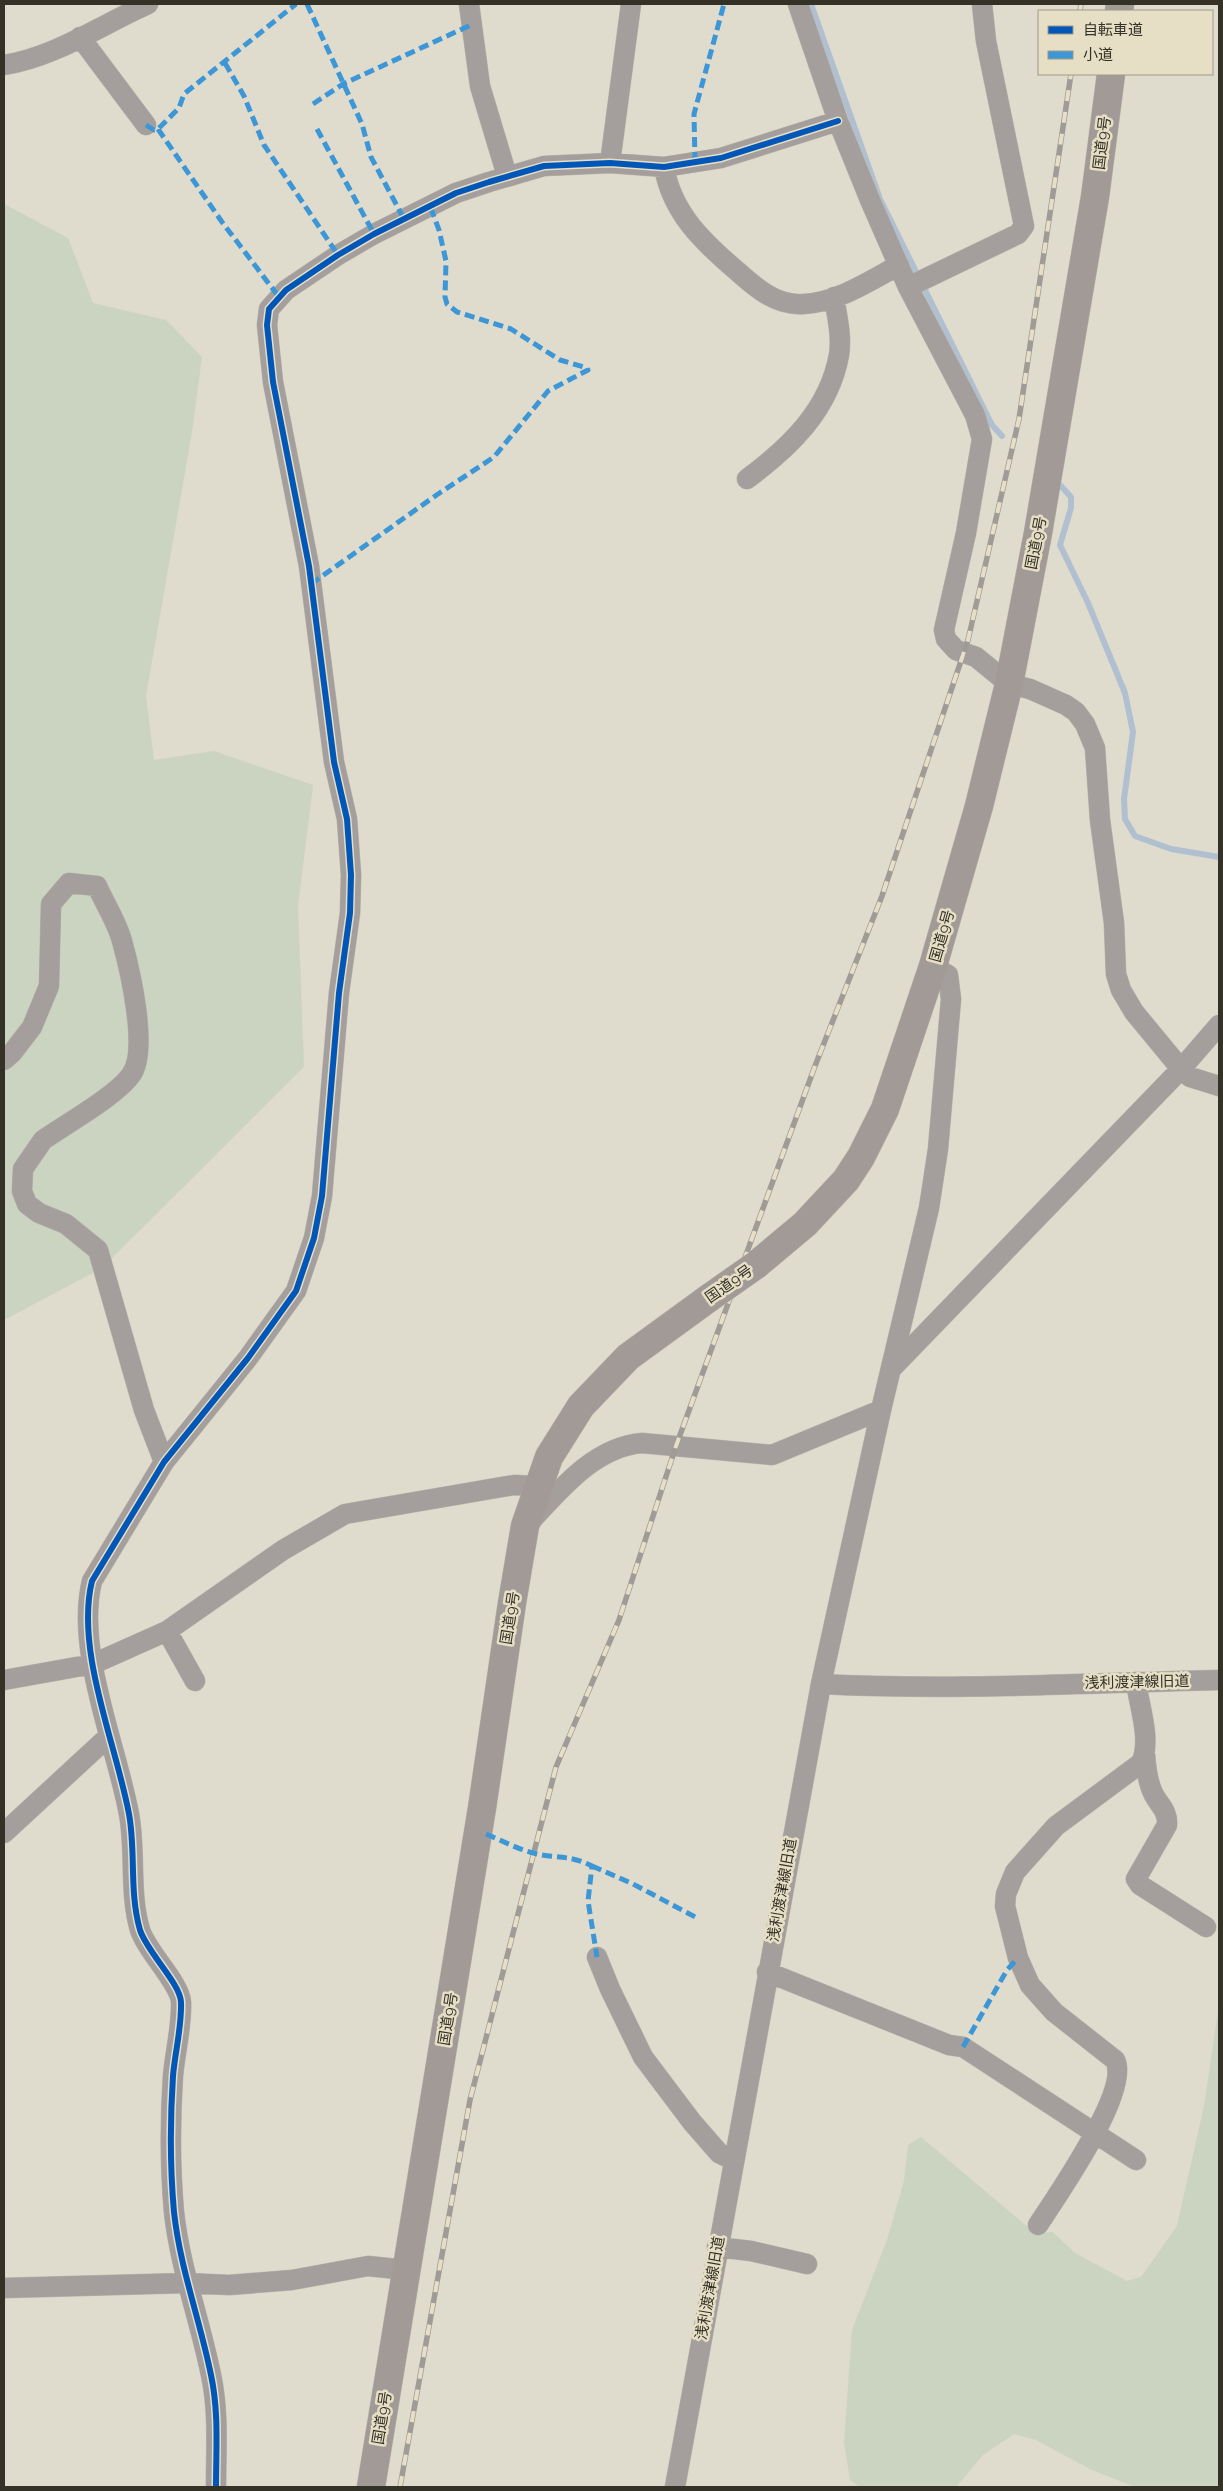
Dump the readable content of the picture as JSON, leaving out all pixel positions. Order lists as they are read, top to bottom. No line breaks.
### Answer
{"streets":{"highway":["国道9号"],"street":["浅利渡津線旧道"]},"legend":["自転車道","小道"]}
